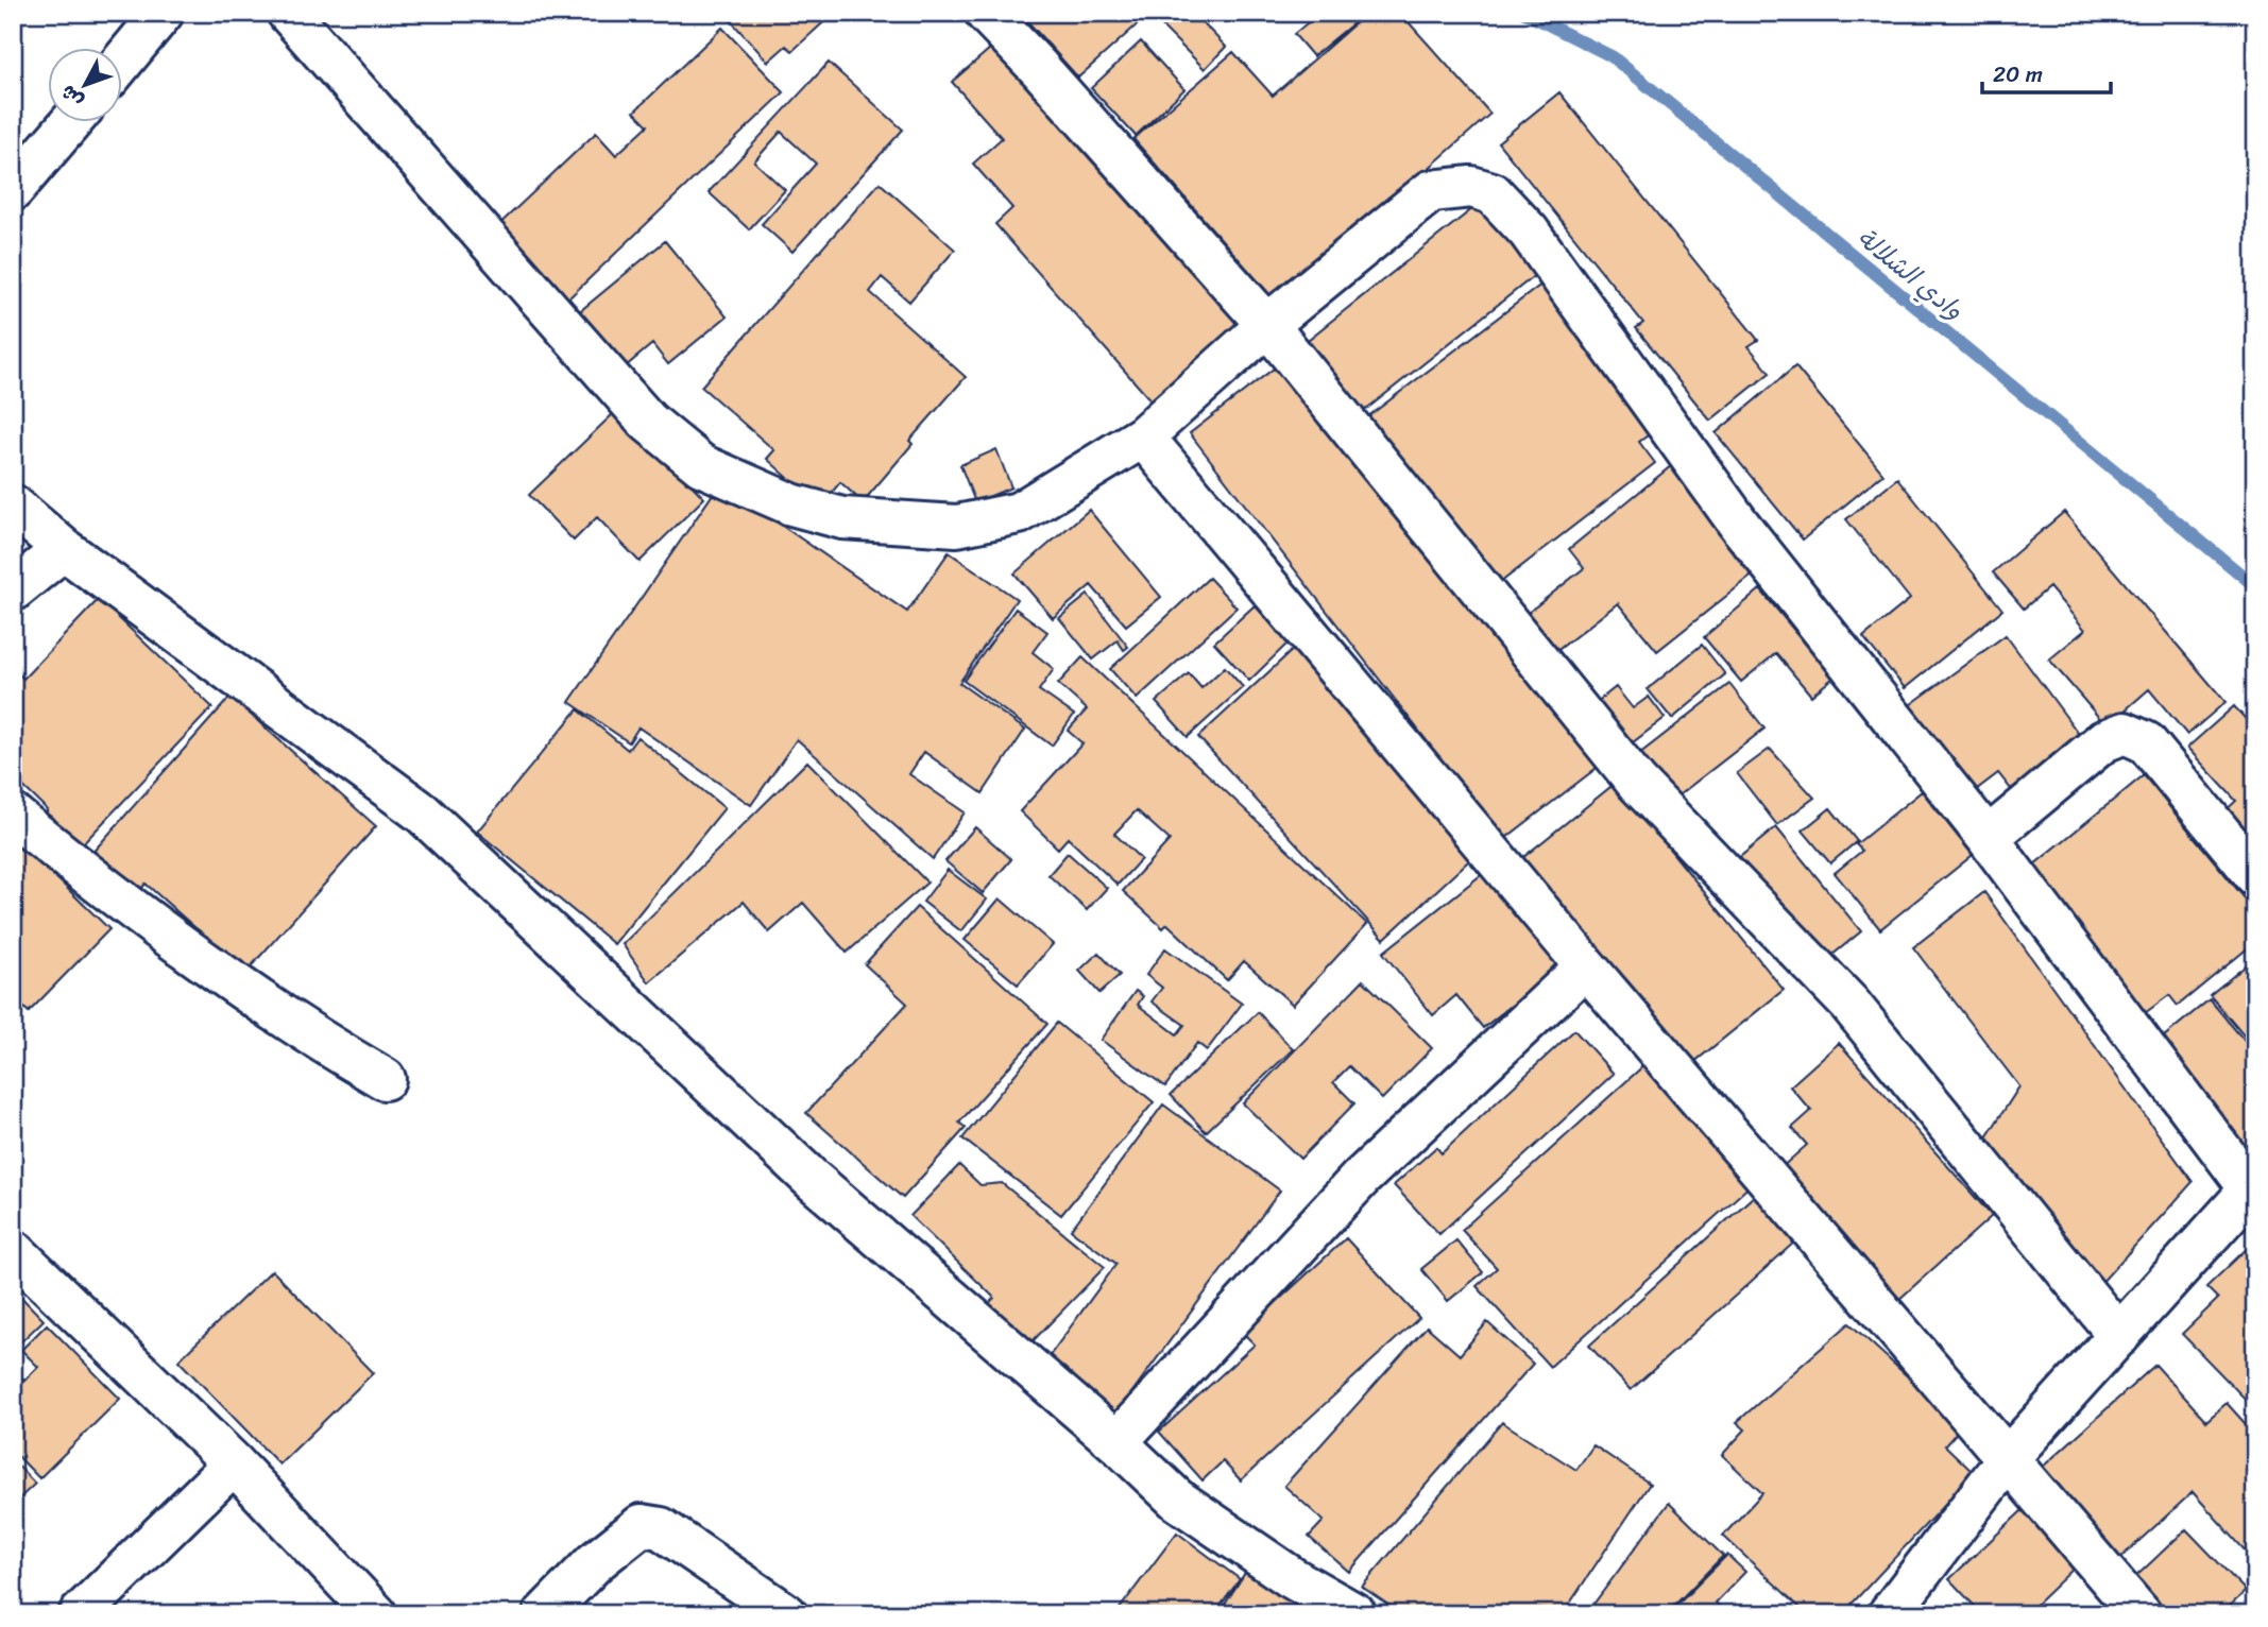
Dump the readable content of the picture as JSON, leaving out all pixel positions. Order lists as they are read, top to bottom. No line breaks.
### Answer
{"water":["وادي الشلالة"],"scale_bar":"20 m","north":"bottom left"}
